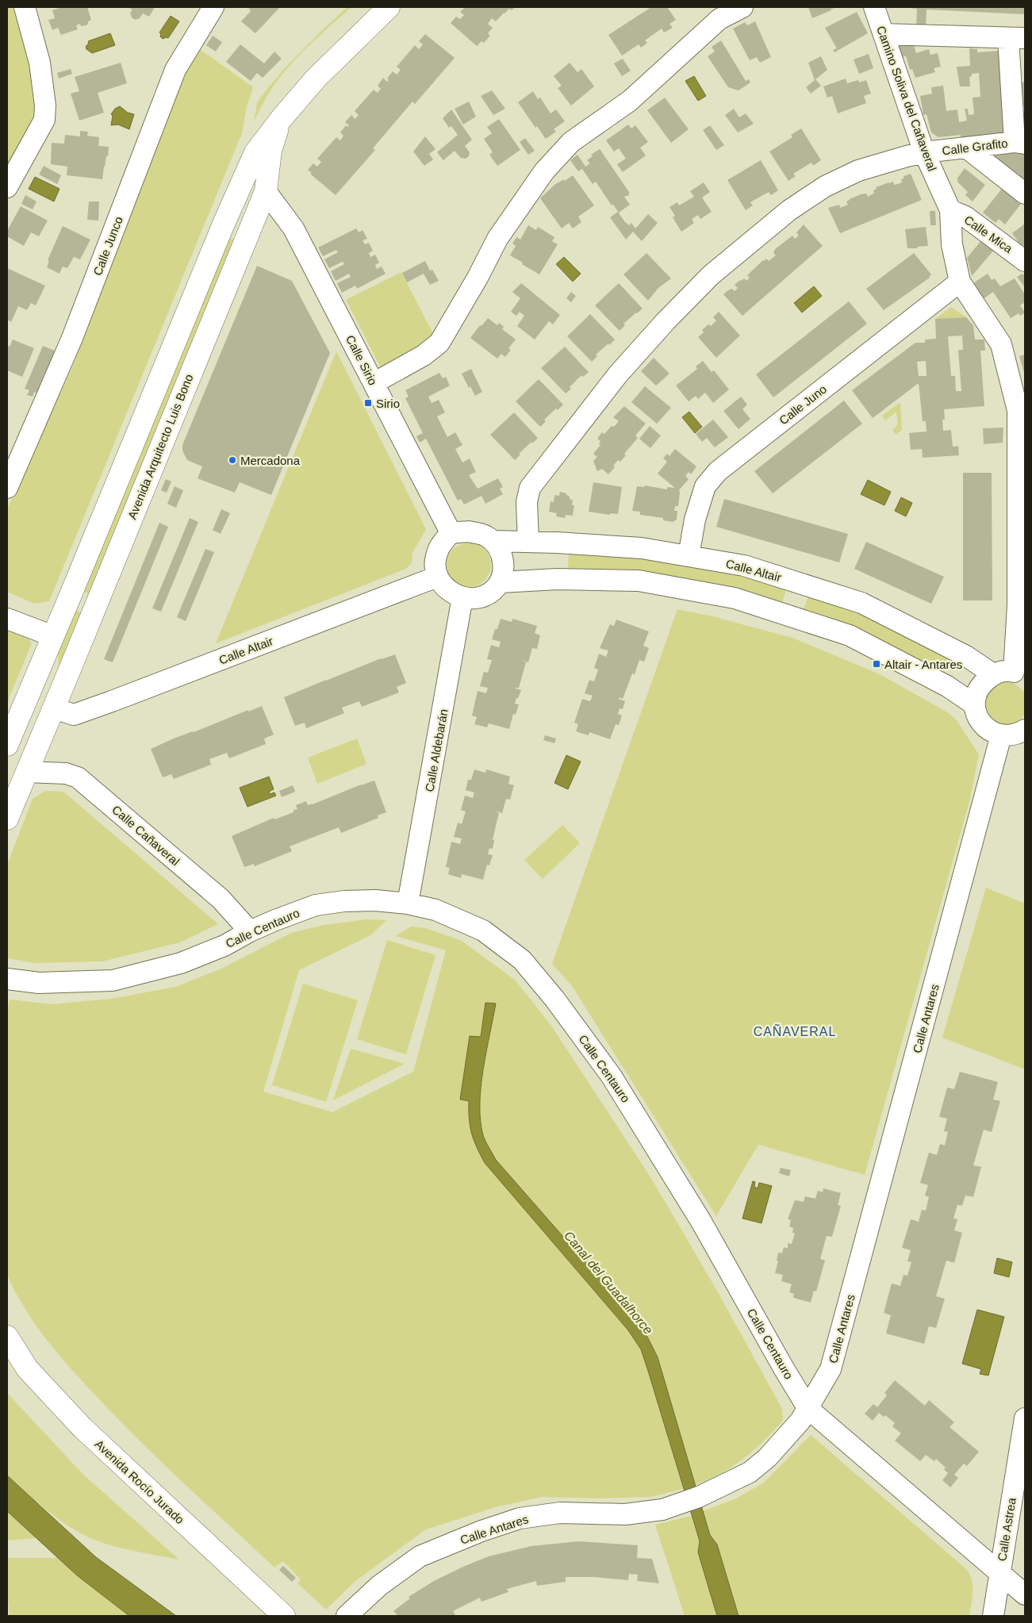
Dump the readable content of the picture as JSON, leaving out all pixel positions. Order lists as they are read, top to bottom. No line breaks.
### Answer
{"streets":{"main road":["Avenida Arquitecto Luis Bono","Avenida Rocío Jurado"],"street":["Camino Soliva del Cañaveral","Calle Grafito","Calle Mica","Calle Junco","Calle Sirio","Calle Juno","Calle Altair","Calle Aldebarán","Calle Cañaveral","Calle Centauro","Calle Antares","Calle Astrea"]},"crossings":[["Camino Soliva del Cañaveral","Calle Grafito"],["Camino Soliva del Cañaveral","Calle Mica"],["Camino Soliva del Cañaveral","Calle Juno"],["Calle Grafito","Calle Altair"],["Calle Sirio","Avenida Arquitecto Luis Bono"],["Calle Sirio","Calle Altair"],["Calle Sirio","Calle Aldebarán"],["Calle Juno","Calle Altair"],["Avenida Arquitecto Luis Bono","Calle Altair"],["Avenida Arquitecto Luis Bono","Calle Cañaveral"],["Calle Altair","Calle Aldebarán"],["Calle Aldebarán","Calle Centauro"],["Calle Cañaveral","Calle Centauro"],["Calle Centauro","Calle Antares"],["Calle Centauro","Calle Astrea"]],"districts":["CAÑAVERAL"],"water":["Canal del Guadalhorce"],"places":{"transit":["Sirio","Altair - Antares"],"other":["Mercadona"]}}
